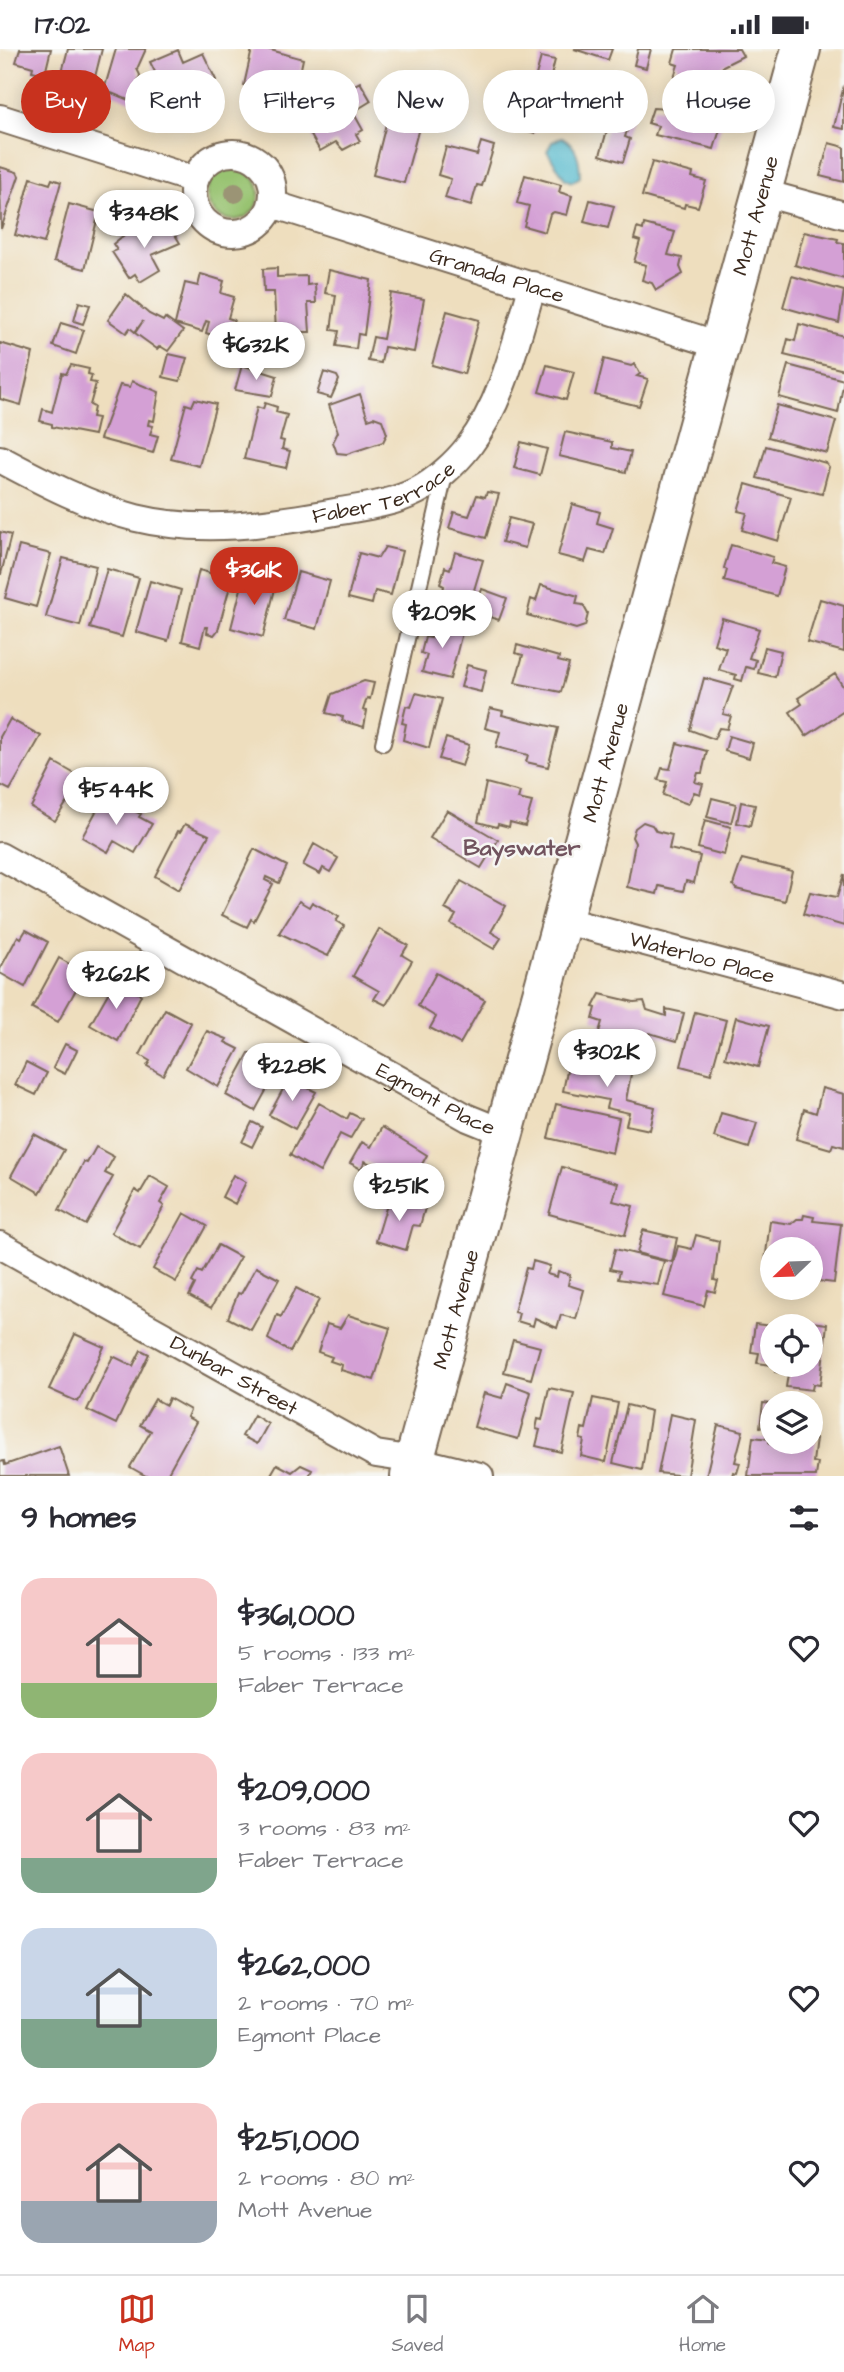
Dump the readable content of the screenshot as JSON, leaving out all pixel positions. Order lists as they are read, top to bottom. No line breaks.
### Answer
{"streets":{"street":["Mott Avenue","Granada Place","Faber Terrace","Waterloo Place","Egmont Place","Dunbar Street"]},"crossings":[["Mott Avenue","Granada Place"],["Mott Avenue","Waterloo Place"],["Mott Avenue","Egmont Place"],["Mott Avenue","Dunbar Street"],["Granada Place","Faber Terrace"]],"districts":["Bayswater"],"north":"bottom left","page":{"status":"17:02","chip":["Buy","Rent","Filters","New","Apartment","House"],"price":["$348K","$632K","$361K","$209K","$544K","$262K","$302K","$228K","$251K"],"heading":"9 homes","list":[{"name":"$361,000","note":"5 rooms · 133 m² · Faber Terrace"},{"name":"$209,000","note":"3 rooms · 83 m² · Faber Terrace"},{"name":"$262,000","note":"2 rooms · 70 m² · Egmont Place"},{"name":"$251,000","note":"2 rooms · 80 m² · Mott Avenue"}],"tabs":["Map","Saved","Home"]}}
